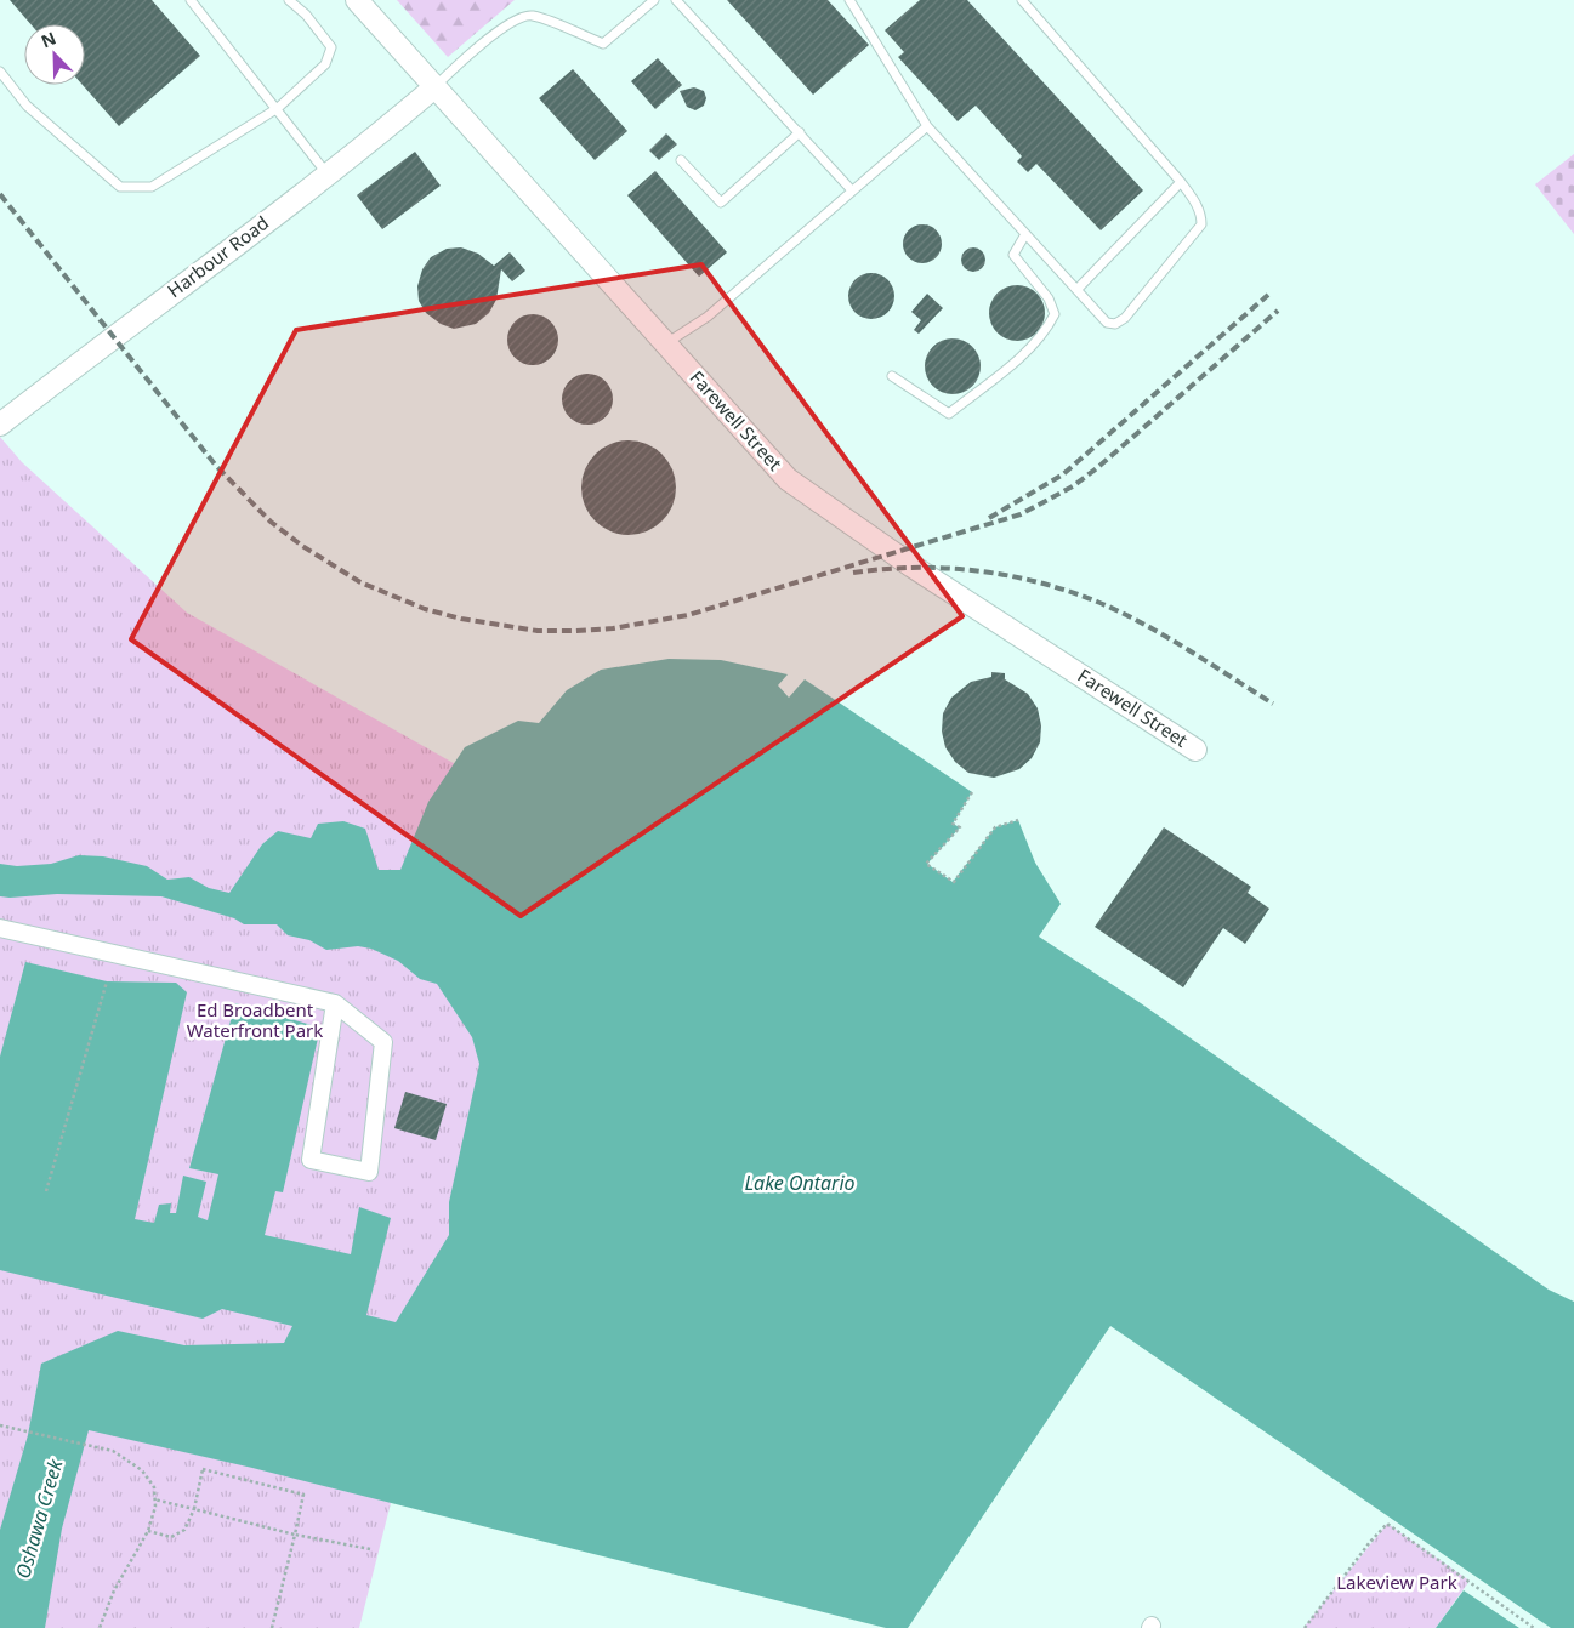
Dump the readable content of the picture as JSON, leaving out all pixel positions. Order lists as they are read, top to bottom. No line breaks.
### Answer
{"streets":{"street":["Harbour Road","Farewell Street"]},"crossings":[["Harbour Road","Farewell Street"]],"water":["Lake Ontario","Oshawa Creek"],"parks":["Ed Broadbent Waterfront Park","Lakeview Park"],"north":"top left"}
